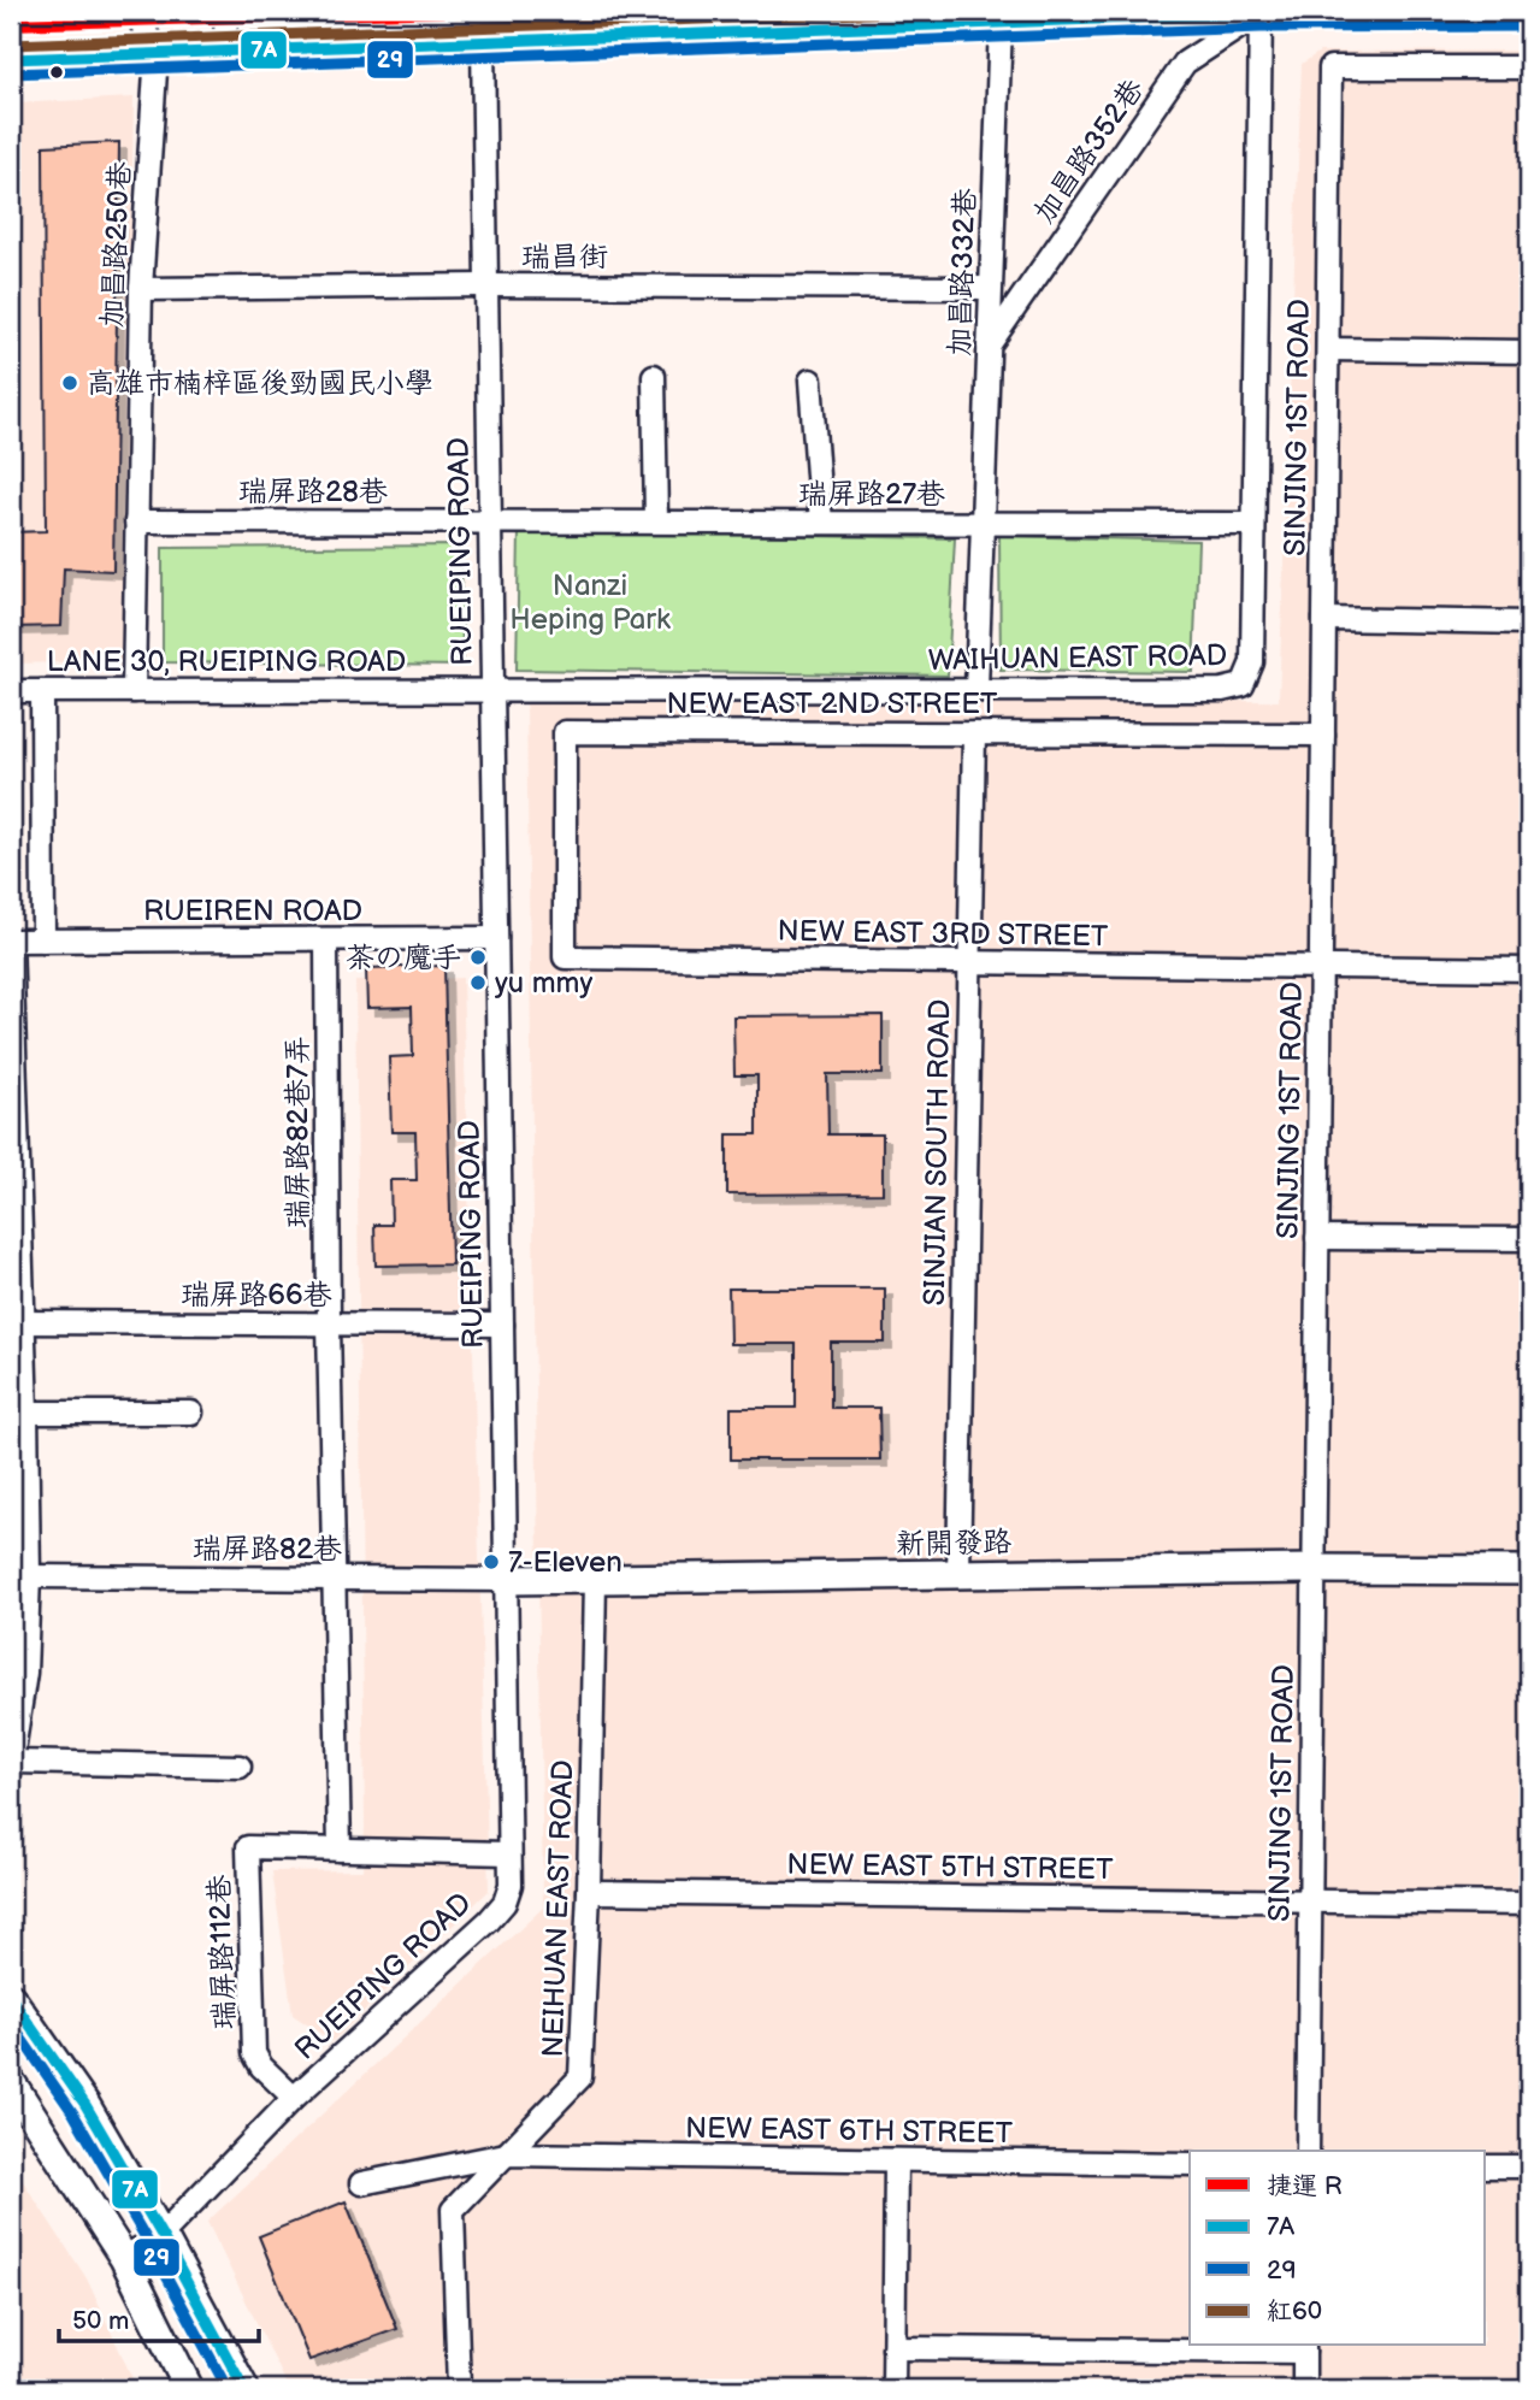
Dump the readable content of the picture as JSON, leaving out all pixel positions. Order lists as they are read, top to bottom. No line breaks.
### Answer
{"streets":{"street":["加昌路352巷","加昌路250巷","瑞昌街","加昌路332巷","SINJING 1ST ROAD","瑞屏路28巷","瑞屏路27巷","RUEIPING ROAD","WAIHUAN EAST ROAD","LANE 30, RUEIPING ROAD","NEW EAST 2ND STREET","RUEIREN ROAD","NEW EAST 3RD STREET","瑞屏路82巷7弄","SINJIAN SOUTH ROAD","瑞屏路66巷","新開發路","瑞屏路82巷","NEW EAST 5TH STREET","NEIHUAN EAST ROAD","瑞屏路112巷","NEW EAST 6TH STREET"]},"crossings":[["加昌路352巷","加昌路332巷"],["加昌路352巷","WAIHUAN EAST ROAD"],["加昌路250巷","瑞昌街"],["加昌路250巷","瑞屏路28巷"],["加昌路250巷","LANE 30, RUEIPING ROAD"],["瑞昌街","加昌路332巷"],["瑞昌街","RUEIPING ROAD"],["加昌路332巷","瑞屏路27巷"],["SINJING 1ST ROAD","NEW EAST 2ND STREET"],["SINJING 1ST ROAD","NEW EAST 3RD STREET"],["SINJING 1ST ROAD","新開發路"],["SINJING 1ST ROAD","NEW EAST 5TH STREET"],["瑞屏路28巷","瑞屏路27巷"],["瑞屏路28巷","RUEIPING ROAD"],["瑞屏路27巷","RUEIPING ROAD"],["瑞屏路27巷","WAIHUAN EAST ROAD"],["RUEIPING ROAD","WAIHUAN EAST ROAD"],["RUEIPING ROAD","LANE 30, RUEIPING ROAD"],["RUEIPING ROAD","RUEIREN ROAD"],["RUEIPING ROAD","瑞屏路66巷"],["RUEIPING ROAD","新開發路"],["RUEIPING ROAD","瑞屏路82巷"],["RUEIPING ROAD","瑞屏路112巷"],["WAIHUAN EAST ROAD","LANE 30, RUEIPING ROAD"],["NEW EAST 2ND STREET","NEW EAST 3RD STREET"],["NEW EAST 2ND STREET","SINJIAN SOUTH ROAD"],["RUEIREN ROAD","瑞屏路82巷7弄"],["NEW EAST 3RD STREET","SINJIAN SOUTH ROAD"],["瑞屏路82巷7弄","瑞屏路66巷"],["瑞屏路82巷7弄","瑞屏路82巷"],["SINJIAN SOUTH ROAD","新開發路"],["新開發路","瑞屏路82巷"],["新開發路","NEIHUAN EAST ROAD"],["NEW EAST 5TH STREET","NEIHUAN EAST ROAD"],["NEIHUAN EAST ROAD","NEW EAST 6TH STREET"]],"parks":["Nanzi Heping Park"],"places":["高雄市楠梓區後勁國民小學","茶の魔手","yu mmy","7-Eleven"],"lines":["metro line R","transit line 紅60","transit line 7A","transit line 29"],"legend":["捷運 R","7A","29","紅60"],"scale_bar":"50 m"}
